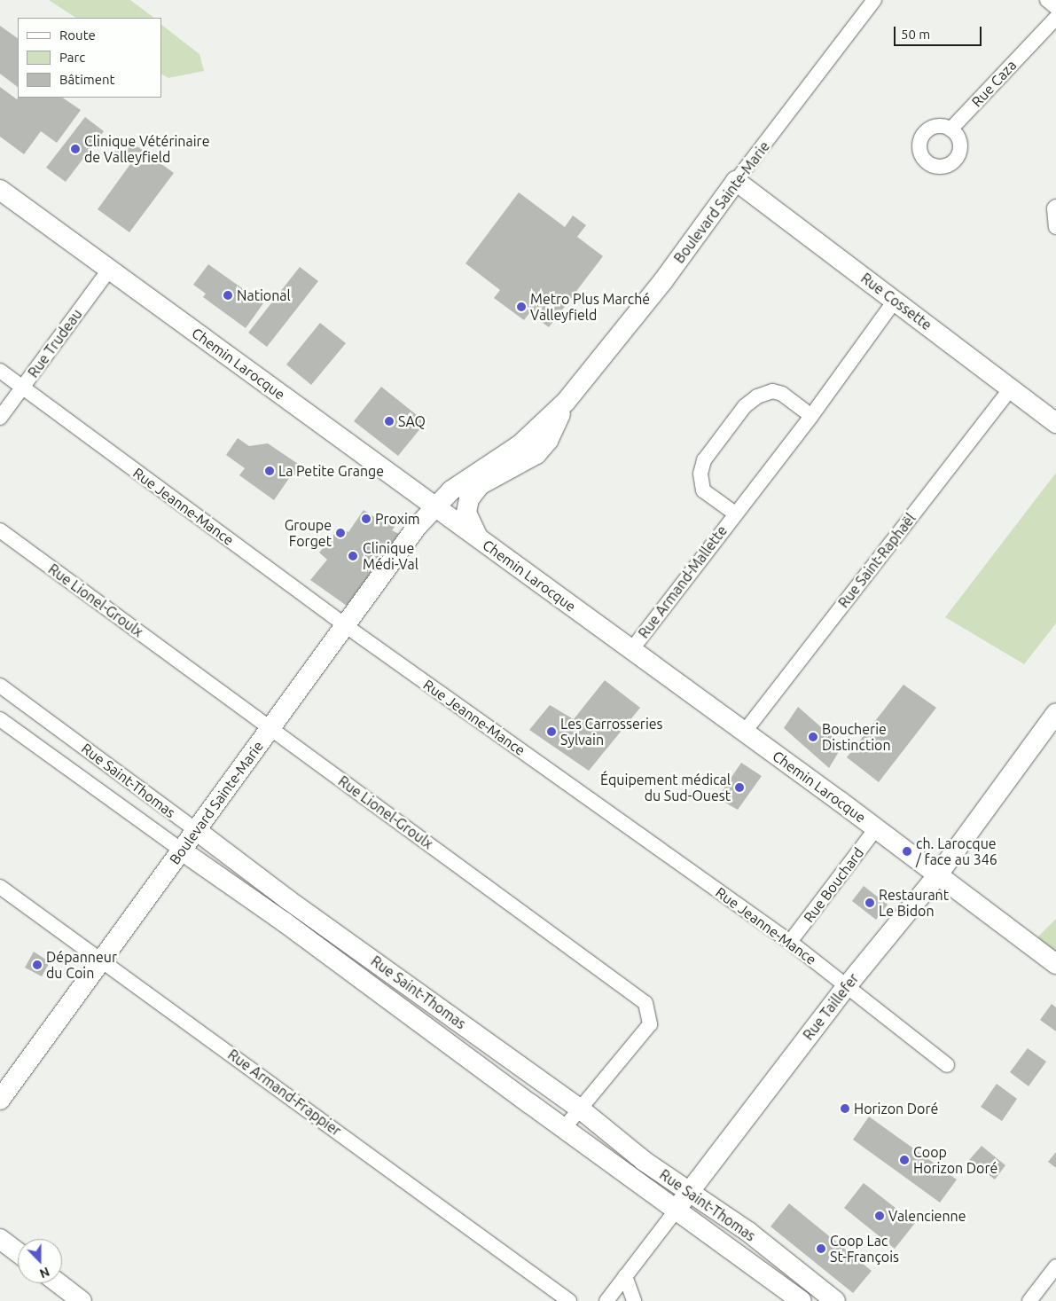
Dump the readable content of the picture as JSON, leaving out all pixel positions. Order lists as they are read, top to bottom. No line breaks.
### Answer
{"streets":{"street":["Rue Caza","Boulevard Sainte-Marie","Rue Cossette","Rue Trudeau","Chemin Larocque","Rue Jeanne-Mance","Rue Saint-Raphaël","Rue Armand-Mallette","Rue Lionel-Groulx","Rue Saint-Thomas","Rue Bouchard","Rue Taillefer","Rue Armand-Frappier"]},"crossings":[["Boulevard Sainte-Marie","Rue Cossette"],["Boulevard Sainte-Marie","Chemin Larocque"],["Boulevard Sainte-Marie","Rue Jeanne-Mance"],["Boulevard Sainte-Marie","Rue Lionel-Groulx"],["Boulevard Sainte-Marie","Rue Saint-Thomas"],["Boulevard Sainte-Marie","Rue Armand-Frappier"],["Rue Cossette","Rue Saint-Raphaël"],["Rue Cossette","Rue Armand-Mallette"],["Rue Trudeau","Chemin Larocque"],["Rue Trudeau","Rue Jeanne-Mance"],["Chemin Larocque","Rue Saint-Raphaël"],["Chemin Larocque","Rue Armand-Mallette"],["Chemin Larocque","Rue Bouchard"],["Chemin Larocque","Rue Taillefer"],["Rue Jeanne-Mance","Rue Bouchard"],["Rue Jeanne-Mance","Rue Taillefer"],["Rue Lionel-Groulx","Rue Saint-Thomas"],["Rue Saint-Thomas","Rue Taillefer"]],"places":["Clinique Vétérinaire de Valleyfield","National","Metro Plus Marché Valleyfield","SAQ","La Petite Grange","Proxim","Groupe Forget","Clinique Médi-Val","Les Carrosseries Sylvain","Boucherie Distinction","Équipement médical du Sud-Ouest","ch. Larocque / face au 346","Restaurant Le Bidon","Dépanneur du Coin","Horizon Doré","Coop Horizon Doré","Valencienne","Coop Lac St-François"],"legend":["Route","Parc","Bâtiment"],"scale_bar":"50 m","north":"bottom"}
